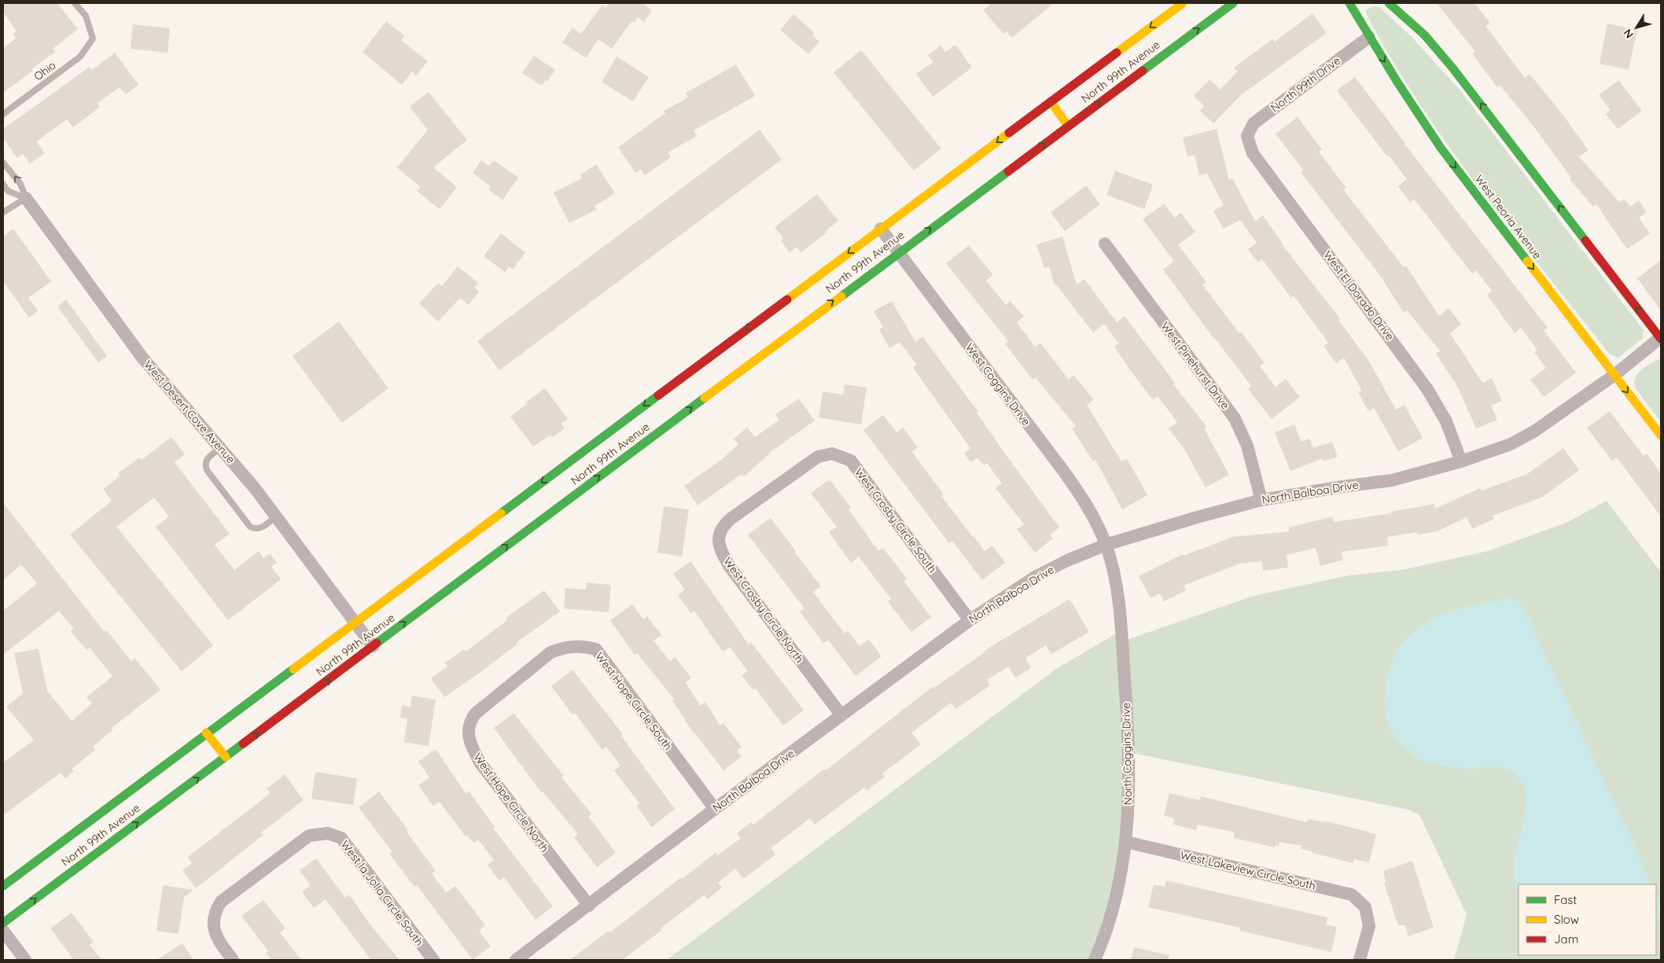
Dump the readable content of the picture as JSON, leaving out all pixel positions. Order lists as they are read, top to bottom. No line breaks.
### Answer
{"streets":{"main road":["North 99th Avenue","West Peoria Avenue"],"street":["North 99th Drive","West El Dorado Drive","West Pinehurst Drive","West Coggins Drive","West Desert Cove Avenue","North Balboa Drive","West Crosby Circle South","West Crosby Circle North","West Hope Circle South","North Coggins Drive","West Hope Circle North","West Lakeview Circle South","West la Jolla Circle South"],"lane":["Ohio"]},"crossings":[["North 99th Avenue","West Coggins Drive"],["North 99th Avenue","West Desert Cove Avenue"],["North 99th Drive","West Peoria Avenue"],["North 99th Drive","West El Dorado Drive"],["West Peoria Avenue","North Balboa Drive"],["West El Dorado Drive","North Balboa Drive"],["West Pinehurst Drive","North Balboa Drive"],["West Coggins Drive","North Balboa Drive"],["West Coggins Drive","North Coggins Drive"],["North Balboa Drive","West Crosby Circle South"],["North Balboa Drive","West Crosby Circle North"],["North Balboa Drive","West Hope Circle South"],["North Balboa Drive","North Coggins Drive"],["North Balboa Drive","West Hope Circle North"],["West Crosby Circle South","West Crosby Circle North"],["West Hope Circle South","West Hope Circle North"],["North Coggins Drive","West Lakeview Circle South"]],"legend":["Fast","Slow","Jam"],"north":"bottom left"}
